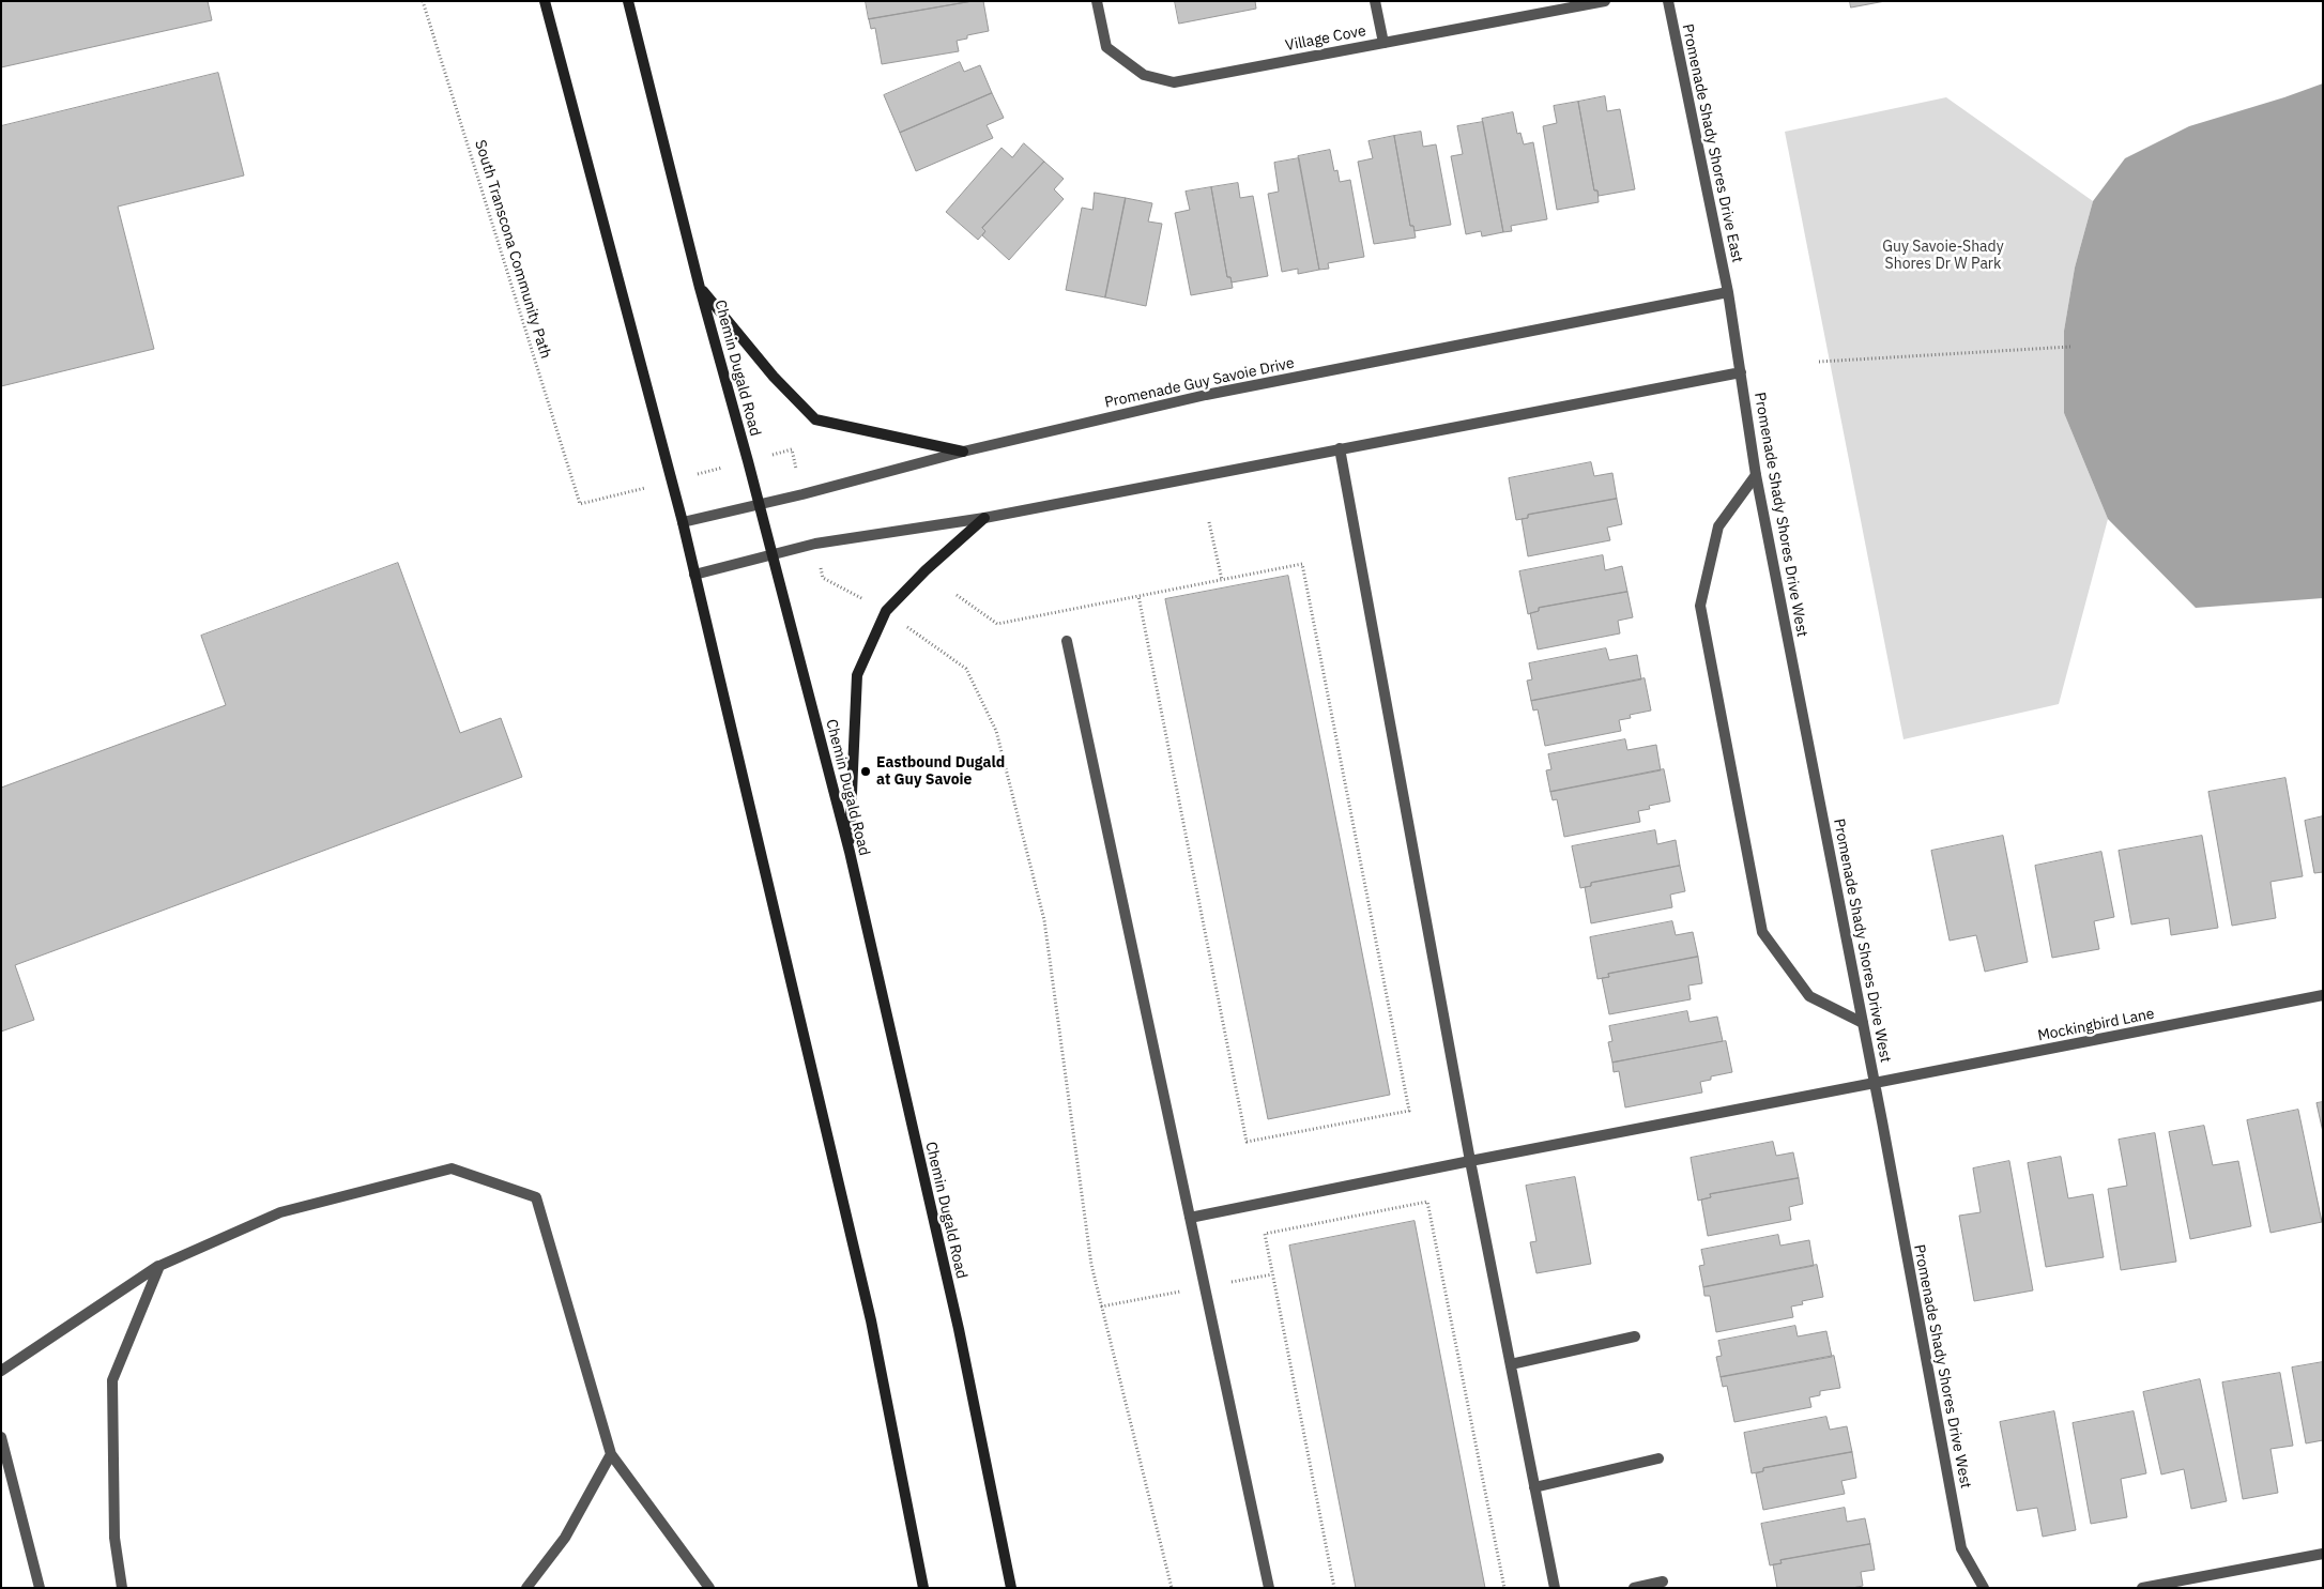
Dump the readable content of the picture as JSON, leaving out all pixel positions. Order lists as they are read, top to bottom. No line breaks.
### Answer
{"streets":{"main road":["Chemin Dugald Road"],"street":["Village Cove","Promenade Shady Shores Drive East","Promenade Guy Savoie Drive","Promenade Shady Shores Drive West","Mockingbird Lane"],"path":["South Transcona Community Path"]},"crossings":[["Promenade Shady Shores Drive East","Promenade Guy Savoie Drive"],["Promenade Shady Shores Drive East","Promenade Shady Shores Drive West"],["Chemin Dugald Road","Promenade Guy Savoie Drive"],["Promenade Guy Savoie Drive","Promenade Shady Shores Drive West"],["Promenade Shady Shores Drive West","Mockingbird Lane"]],"parks":["Guy Savoie-Shady Shores Dr W Park"],"places":["Eastbound Dugald at Guy Savoie"]}
